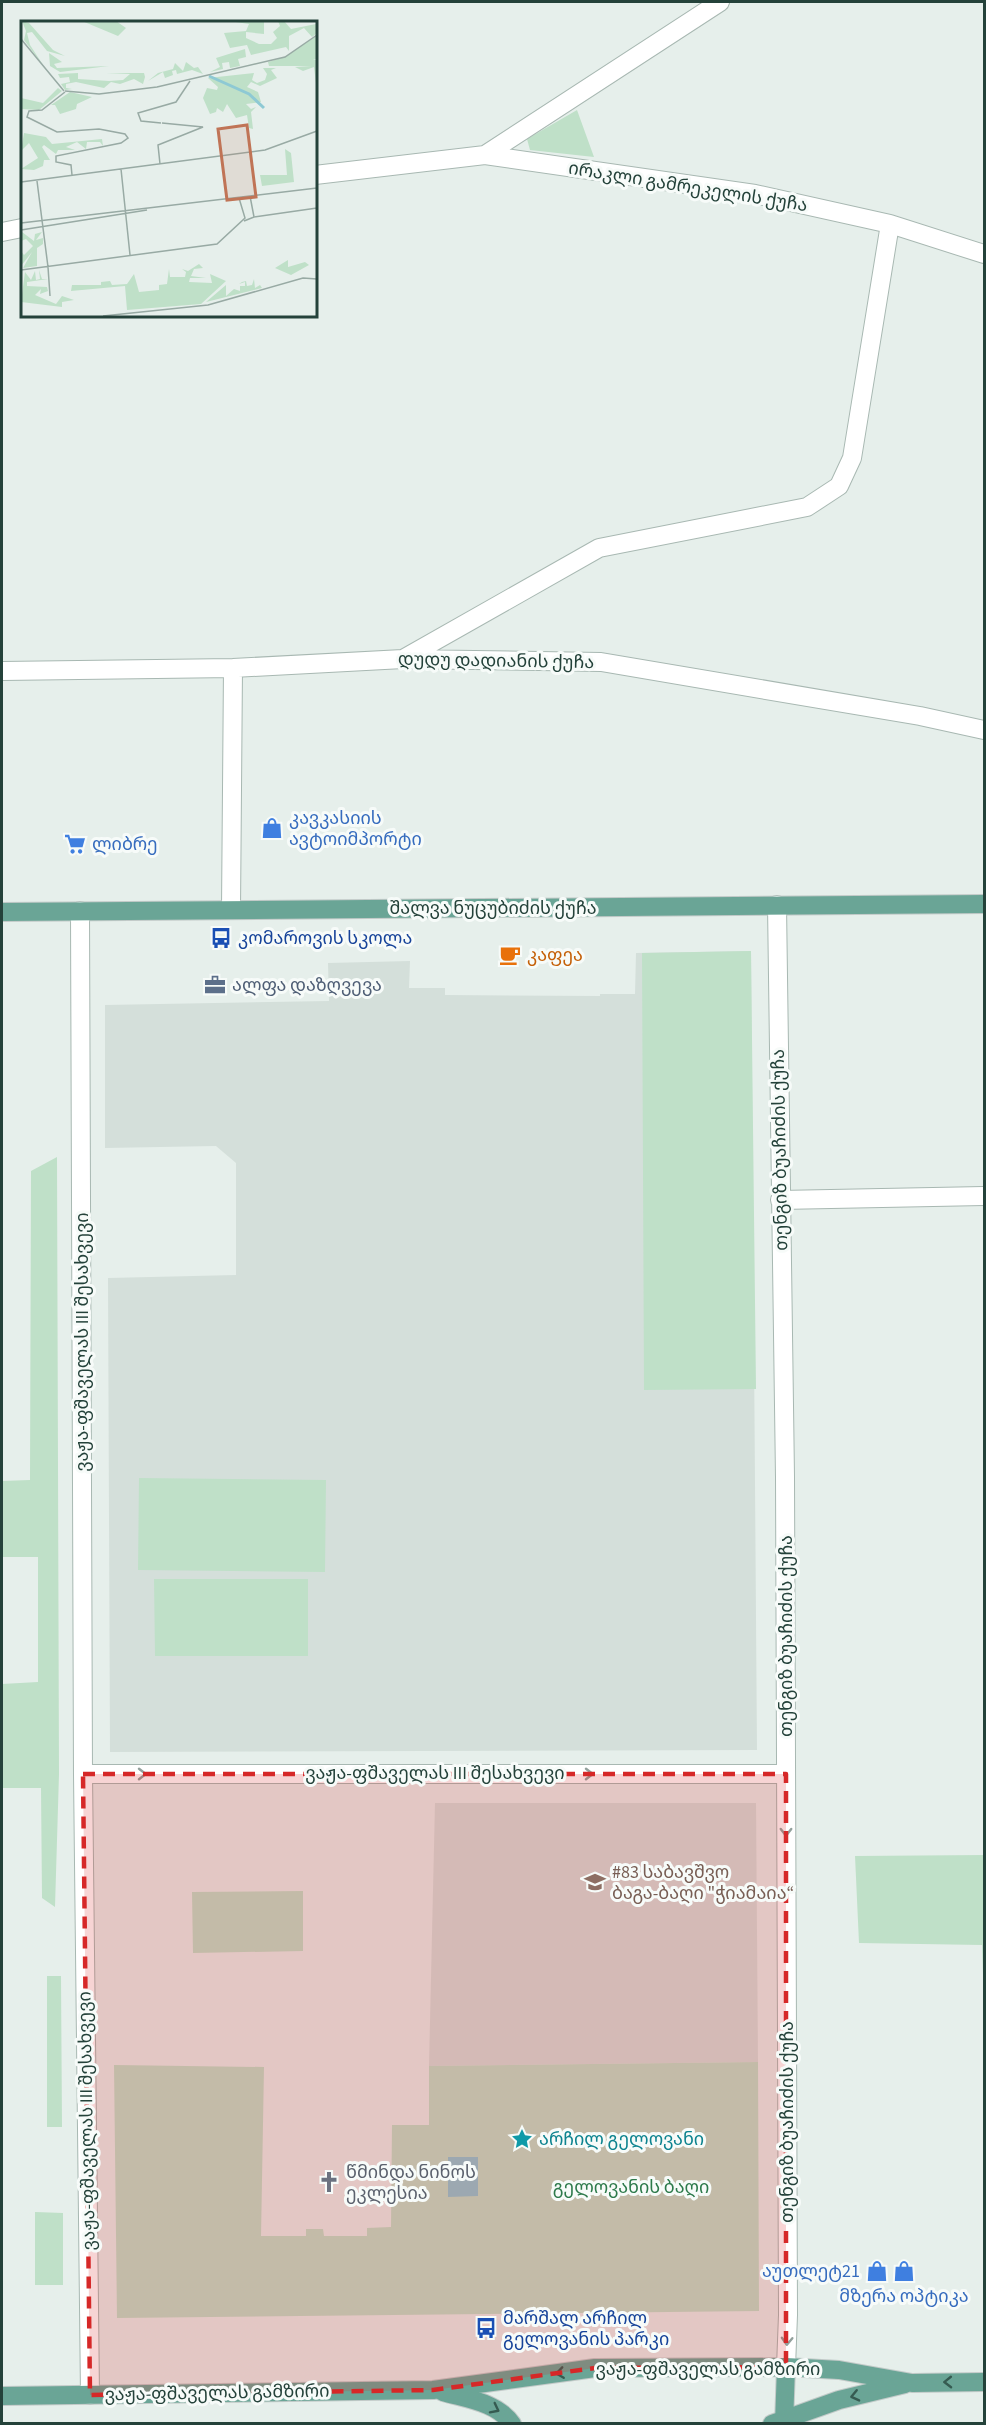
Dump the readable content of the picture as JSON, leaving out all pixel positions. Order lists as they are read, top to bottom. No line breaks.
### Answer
{"streets":{"main road":["შალვა ნუცუბიძის ქუჩა","ვაჟა-ფშაველას გამზირი"],"street":["ირაკლი გამრეკელის ქუჩა","დუდუ დადიანის ქუჩა","თენგიზ ბუაჩიძის ქუჩა","ვაჟა-ფშაველას III შესახვევი"]},"crossings":[["შალვა ნუცუბიძის ქუჩა","თენგიზ ბუაჩიძის ქუჩა"],["შალვა ნუცუბიძის ქუჩა","ვაჟა-ფშაველას III შესახვევი"],["თენგიზ ბუაჩიძის ქუჩა","ვაჟა-ფშაველას III შესახვევი"],["თენგიზ ბუაჩიძის ქუჩა","ვაჟა-ფშაველას გამზირი"],["ვაჟა-ფშაველას III შესახვევი","ვაჟა-ფშაველას გამზირი"]],"one_way":["თენგიზ ბუაჩიძის ქუჩა"],"parks":["გელოვანის ბაღი"],"places":{"shop":["კავკასიის ავტოიმპორტი","აუთლეტ21","მზერა ოპტიკა"],"supermarket":["ლიბრე"],"bus stop":["კომაროვის სკოლა","მარშალ არჩილ გელოვანის პარკი"],"cafe":["კაფეა"],"office":["ალფა დაზღვევა"],"school or university":["#83 საბავშვო ბაგა-ბაღი \"ჭიამაია“"],"place":["არჩილ გელოვანი"],"church":["წმინდა ნინოს ეკლესია"]}}
